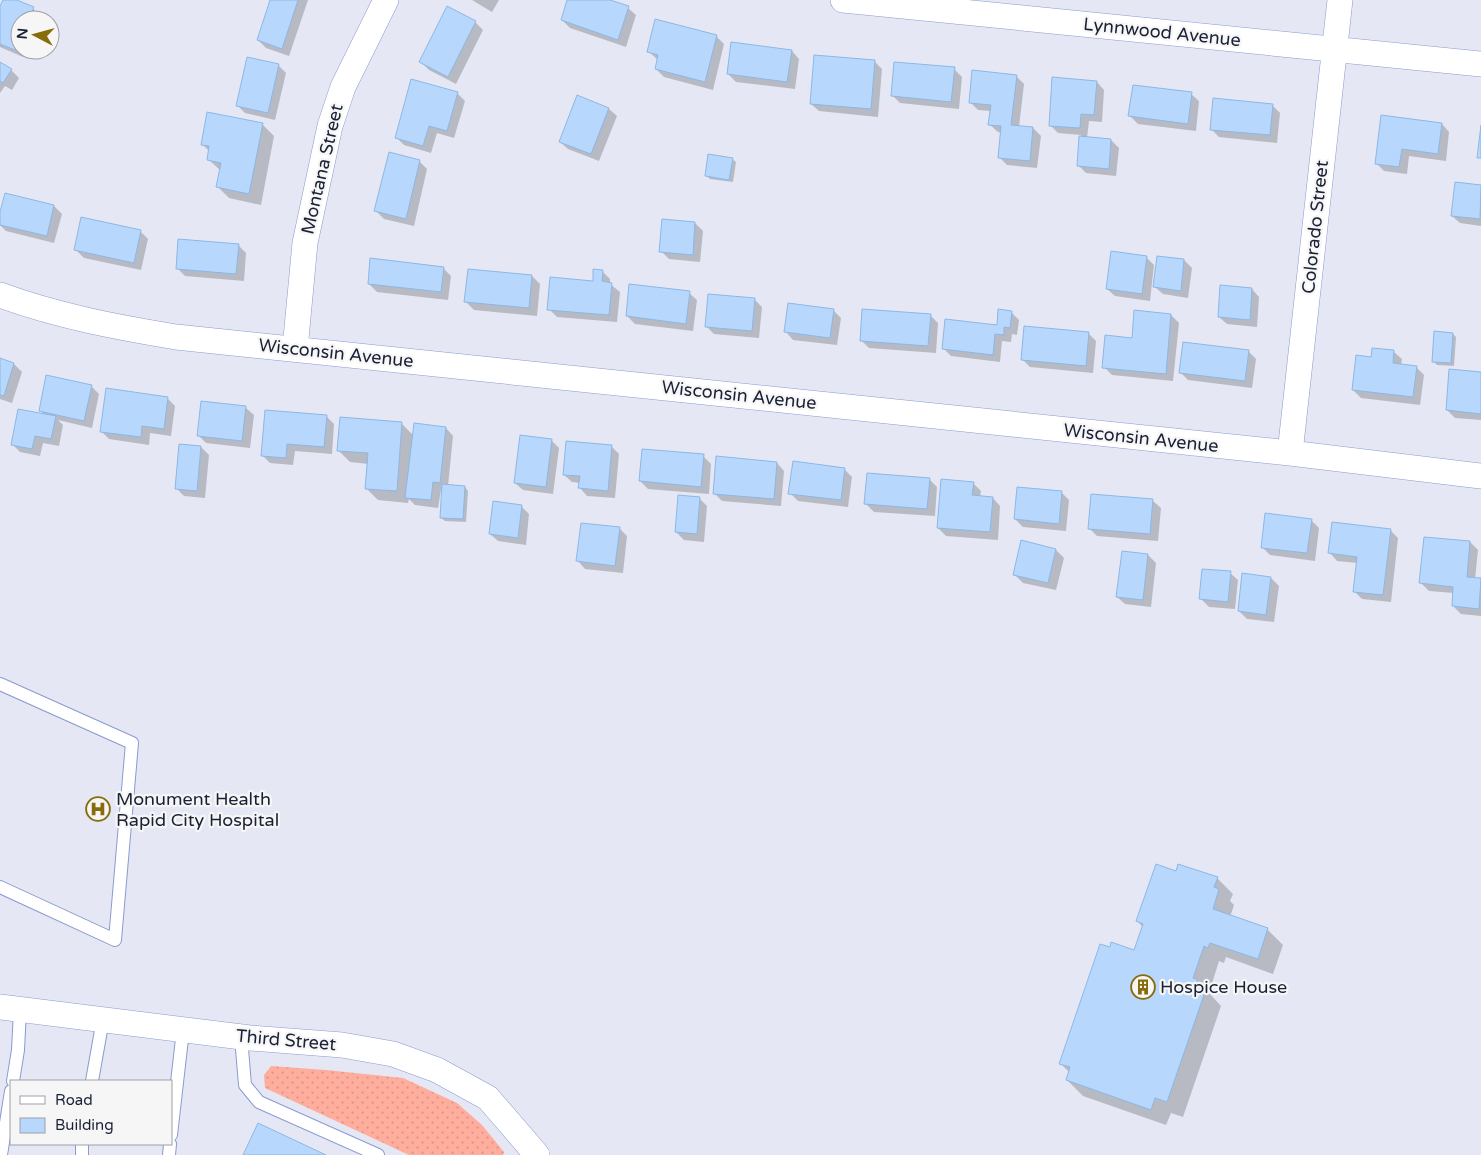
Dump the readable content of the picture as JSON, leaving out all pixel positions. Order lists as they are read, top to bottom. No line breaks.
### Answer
{"streets":{"street":["Lynnwood Avenue","Montana Street","Colorado Street","Wisconsin Avenue","Third Street"]},"crossings":[["Lynnwood Avenue","Colorado Street"],["Montana Street","Wisconsin Avenue"],["Colorado Street","Wisconsin Avenue"]],"places":{"hospital":["Monument Health Rapid City Hospital"],"building":["Hospice House"]},"legend":["Road","Building"],"north":"left"}
